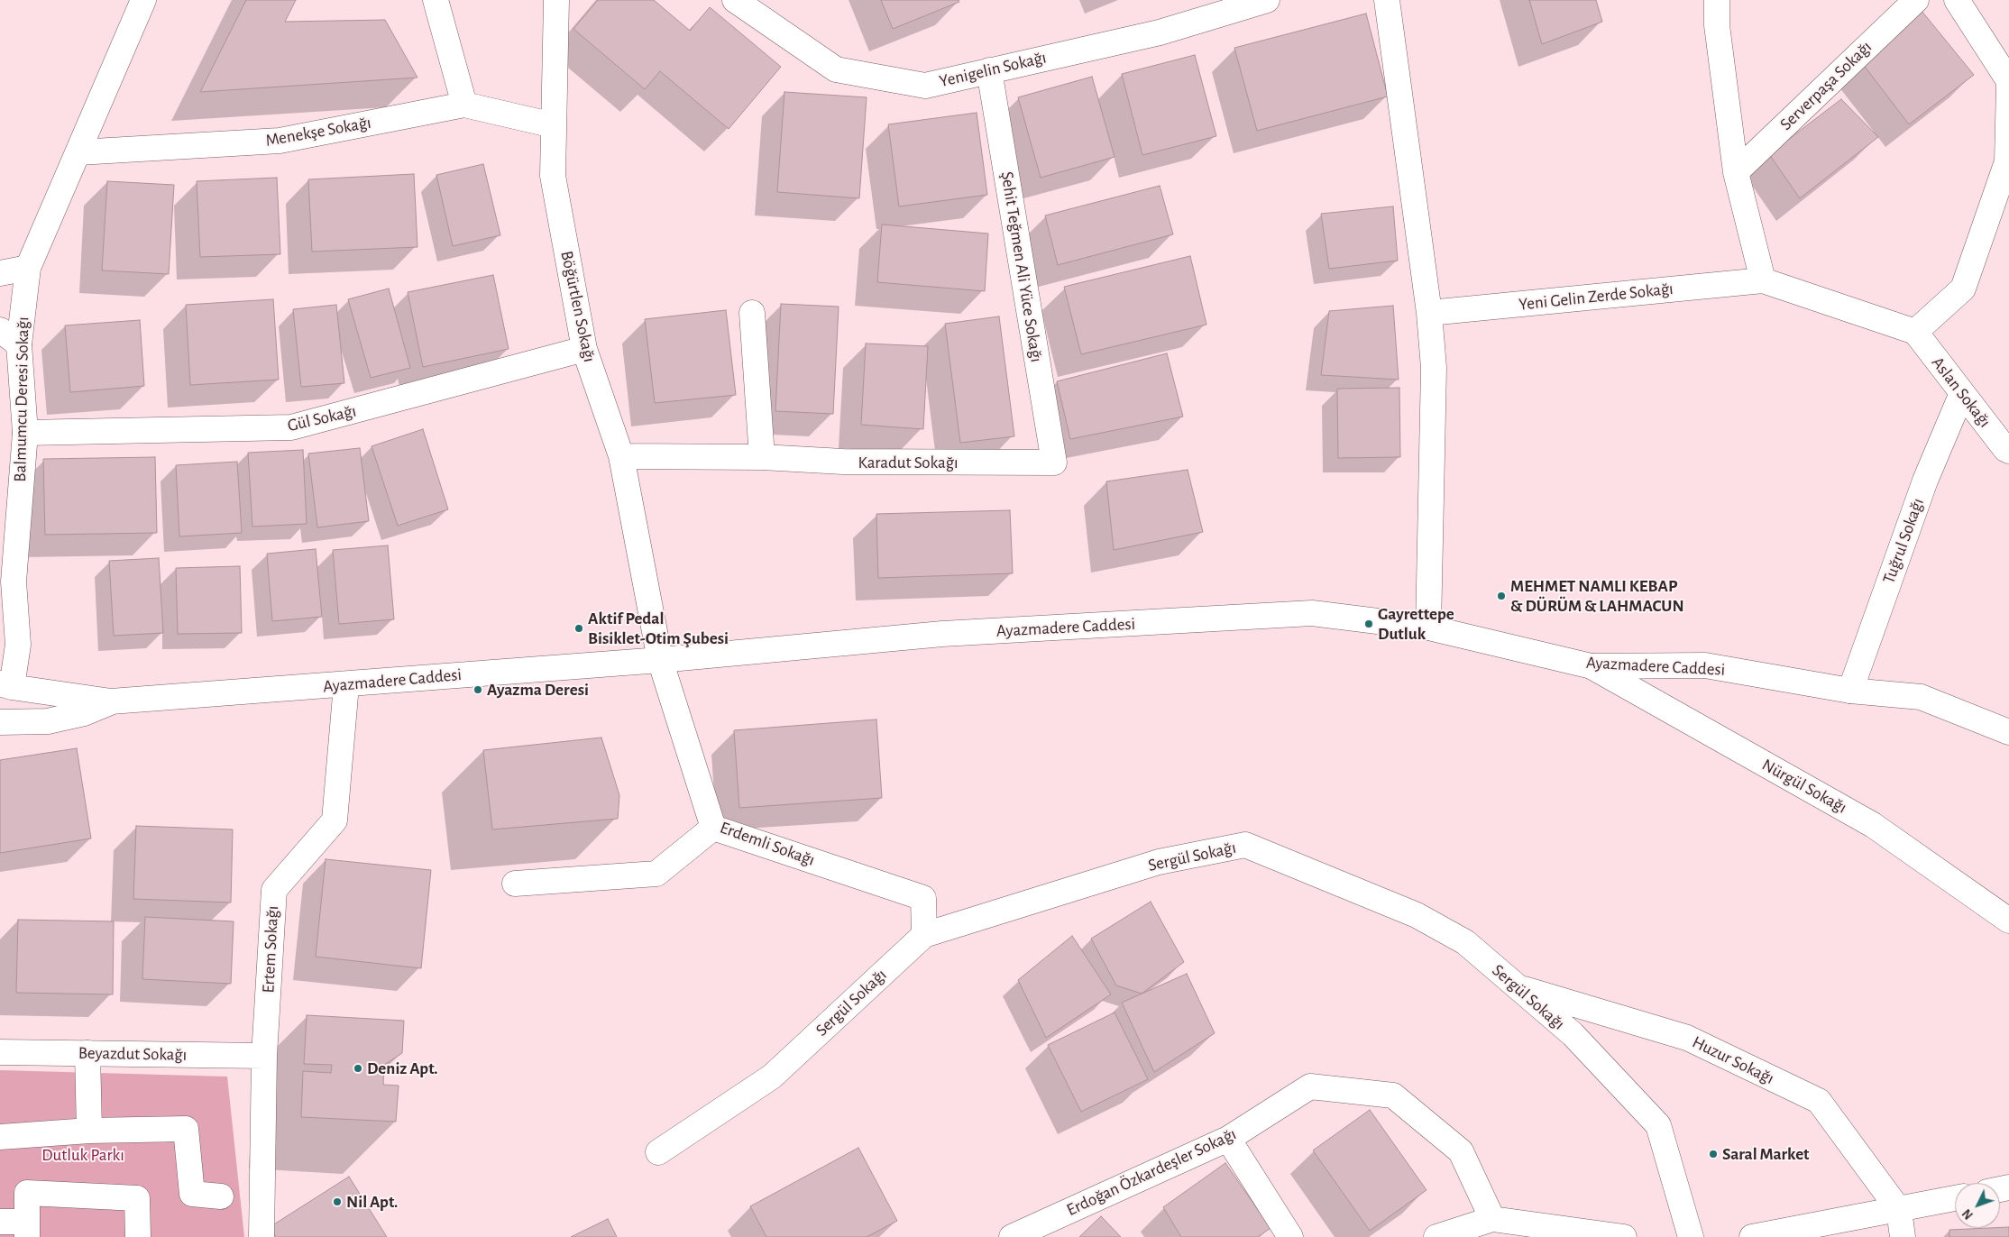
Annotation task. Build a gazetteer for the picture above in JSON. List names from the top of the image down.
{
  "streets": {
    "street": [
      "Yenigelin Sokağı",
      "Serverpaşa Sokağı",
      "Menekşe Sokağı",
      "Şehit Teğmen Ali Yüce Sokağı",
      "Yeni Gelin Zerde Sokağı",
      "Böğürtlen Sokağı",
      "Aslan Sokağı",
      "Balmumcu Deresi Sokağı",
      "Gül Sokağı",
      "Karadut Sokağı",
      "Tuğrul Sokağı",
      "Ayazmadere Caddesi",
      "Nürgül Sokağı",
      "Erdemli Sokağı",
      "Sergül Sokağı",
      "Ertem Sokağı",
      "Beyazdut Sokağı",
      "Huzur Sokağı",
      "Erdoğan Özkardeşler Sokağı"
    ]
  },
  "crossings": [
    ["Yenigelin Sokağı", "Şehit Teğmen Ali Yüce Sokağı"],
    ["Menekşe Sokağı", "Böğürtlen Sokağı"],
    ["Menekşe Sokağı", "Balmumcu Deresi Sokağı"],
    ["Şehit Teğmen Ali Yüce Sokağı", "Karadut Sokağı"],
    ["Yeni Gelin Zerde Sokağı", "Aslan Sokağı"],
    ["Böğürtlen Sokağı", "Gül Sokağı"],
    ["Böğürtlen Sokağı", "Karadut Sokağı"],
    ["Böğürtlen Sokağı", "Ayazmadere Caddesi"],
    ["Böğürtlen Sokağı", "Erdemli Sokağı"],
    ["Aslan Sokağı", "Tuğrul Sokağı"],
    ["Balmumcu Deresi Sokağı", "Gül Sokağı"],
    ["Balmumcu Deresi Sokağı", "Ayazmadere Caddesi"],
    ["Tuğrul Sokağı", "Ayazmadere Caddesi"],
    ["Ayazmadere Caddesi", "Nürgül Sokağı"],
    ["Ayazmadere Caddesi", "Erdemli Sokağı"],
    ["Ayazmadere Caddesi", "Ertem Sokağı"],
    ["Erdemli Sokağı", "Sergül Sokağı"],
    ["Sergül Sokağı", "Huzur Sokağı"],
    ["Ertem Sokağı", "Beyazdut Sokağı"]
  ],
  "parks": ["Dutluk Parkı"],
  "places": [
    "MEHMET NAMLI KEBAP & DÜRÜM & LAHMACUN",
    "Gayrettepe Dutluk",
    "Aktif Pedal Bisiklet-Otim Şubesi",
    "Ayazma Deresi",
    "Deniz Apt.",
    "Saral Market",
    "Nil Apt."
  ],
  "north": "bottom left"
}
